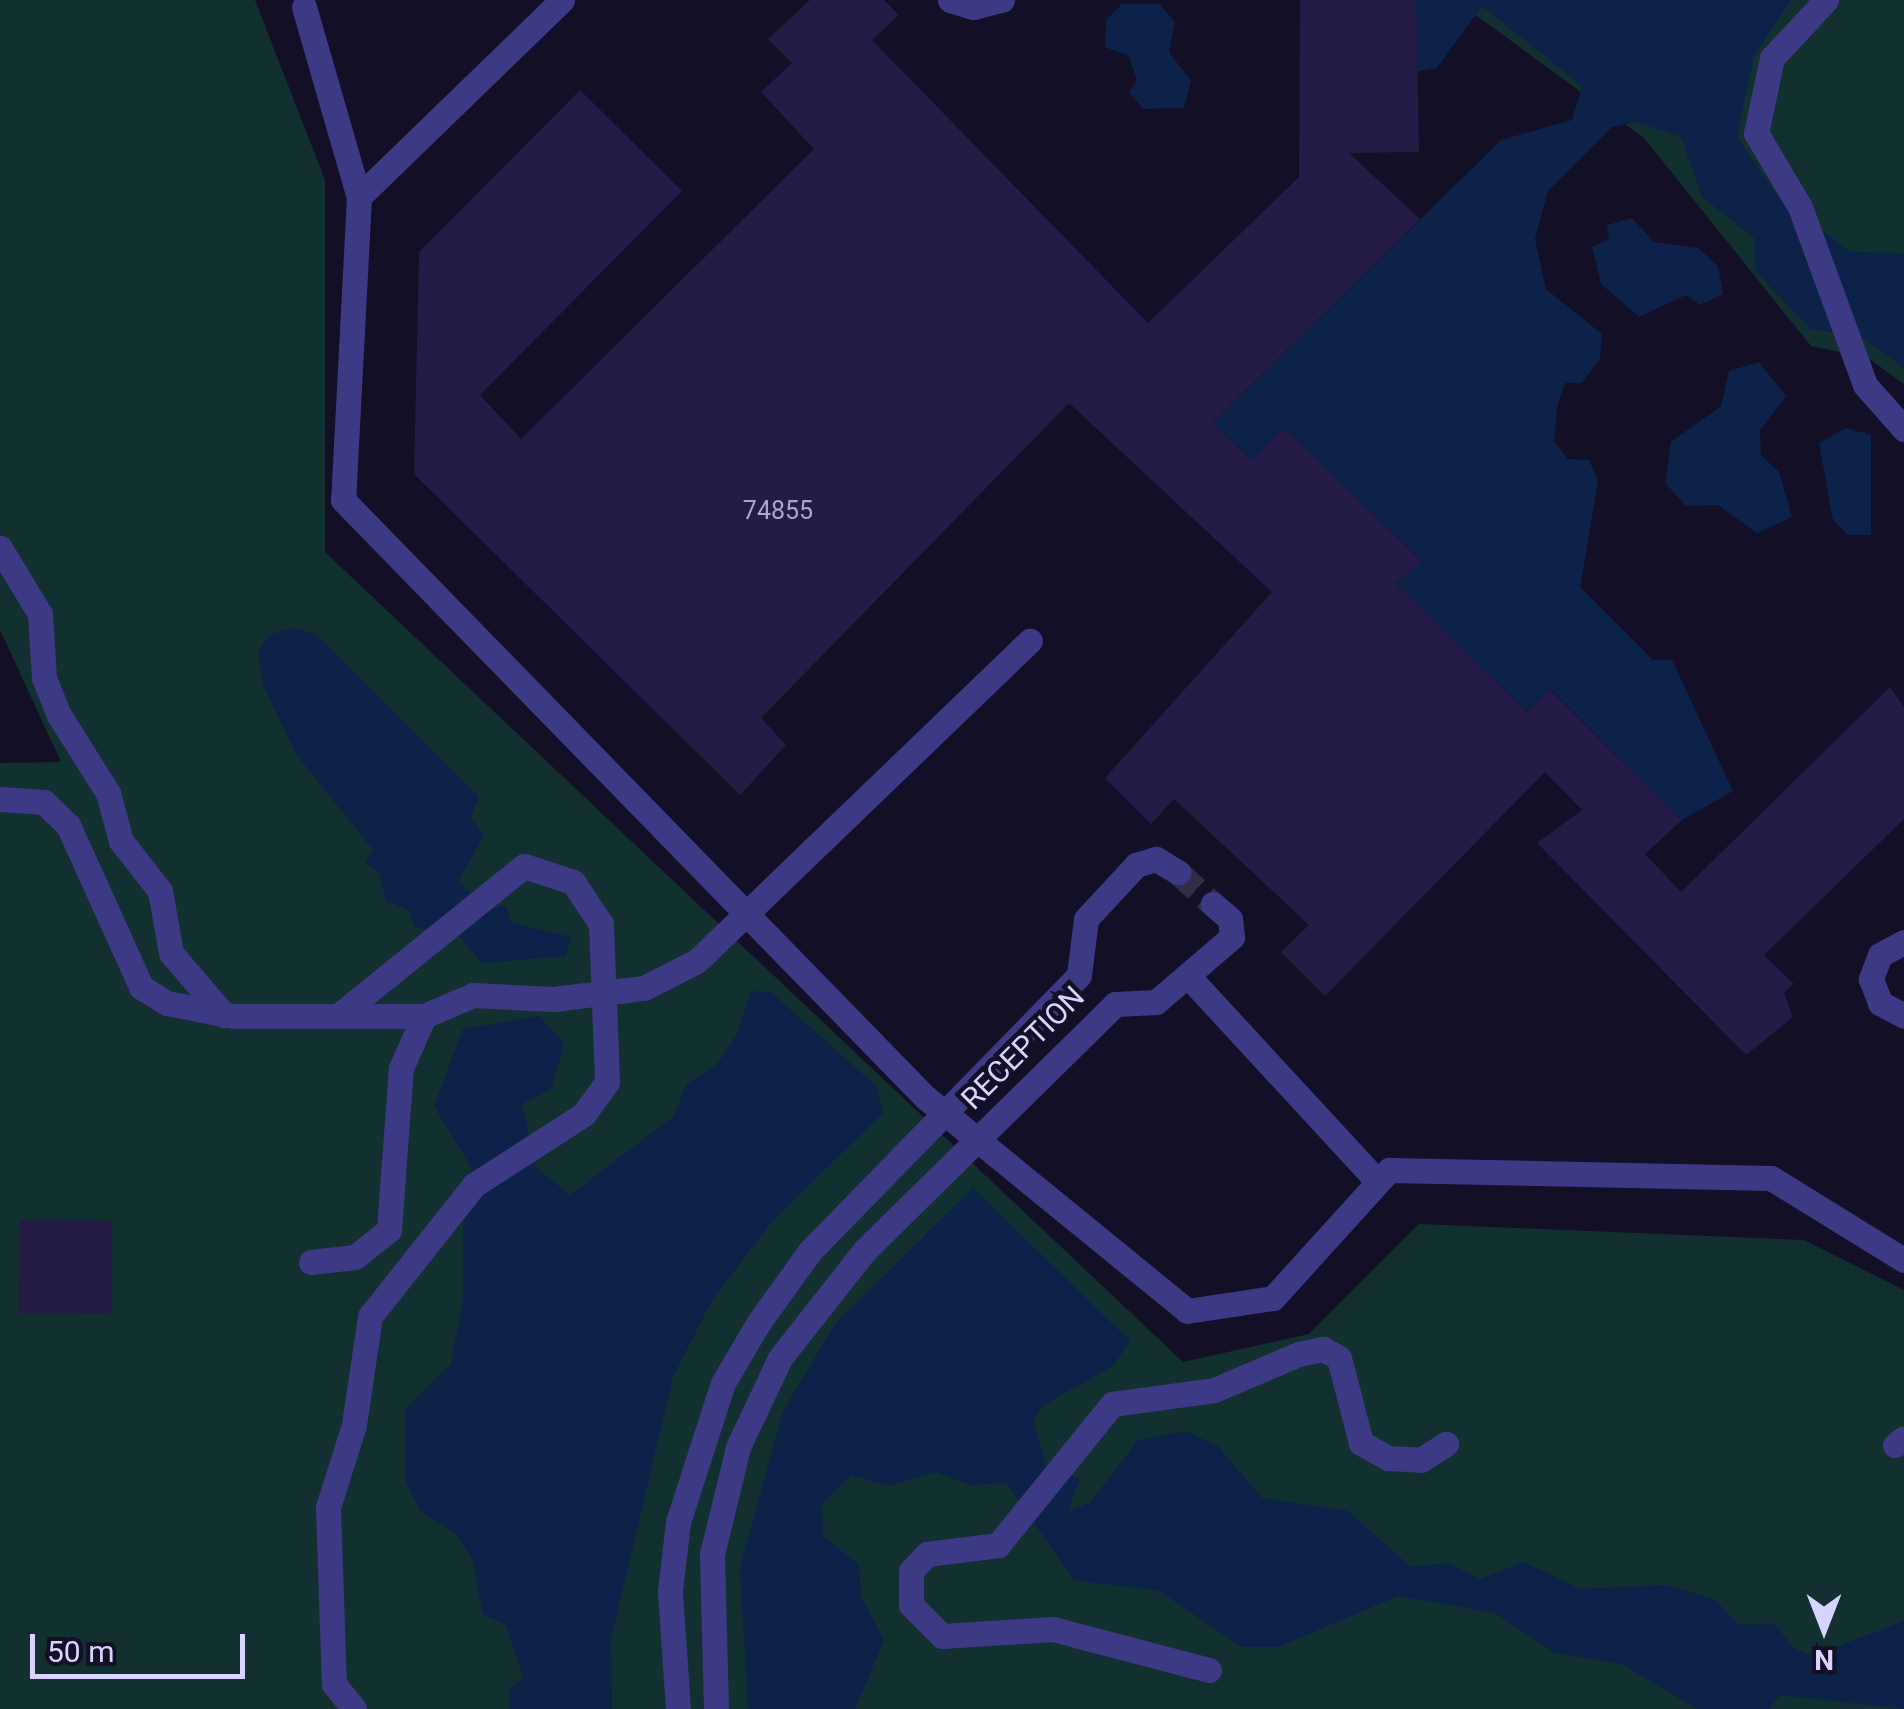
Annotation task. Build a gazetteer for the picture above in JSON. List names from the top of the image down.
{
  "streets": {
    "lane": ["RECEPTION"]
  },
  "house_numbers": ["74855"],
  "scale_bar": "50 m",
  "north": "bottom"
}
